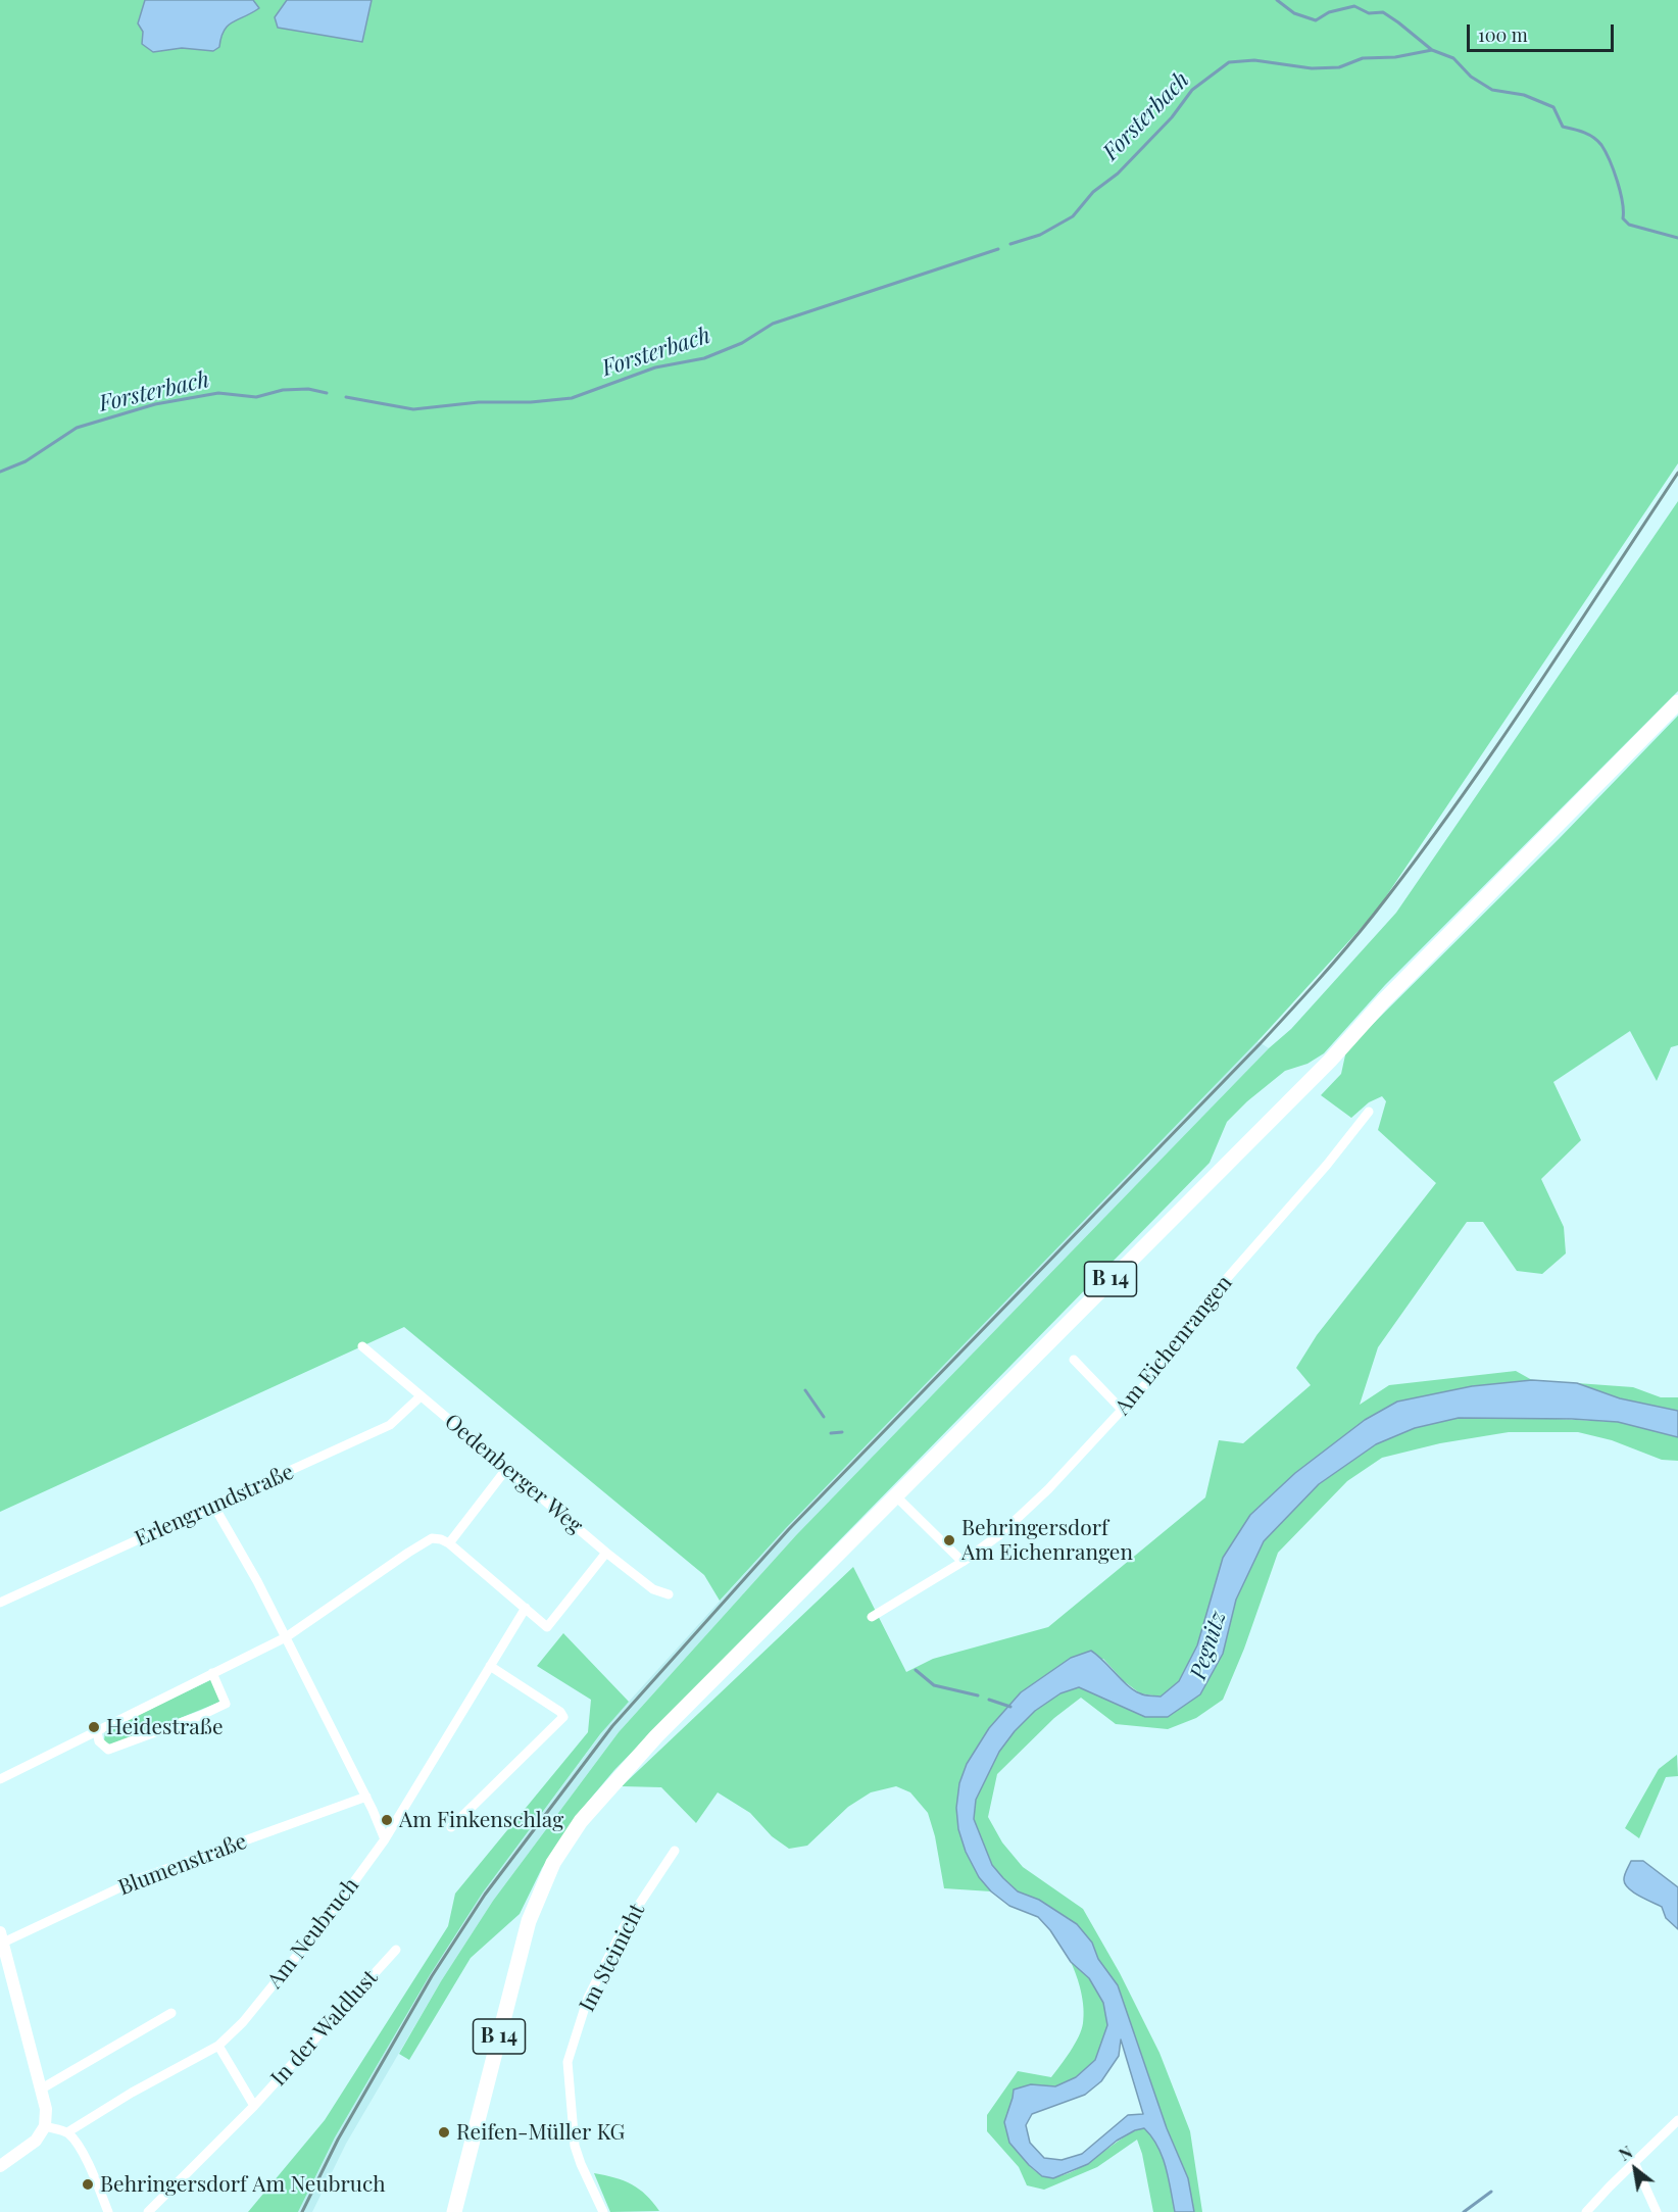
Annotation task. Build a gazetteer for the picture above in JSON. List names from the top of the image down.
{
  "streets": {
    "main road": ["B 14"],
    "street": [
      "Am Eichenrangen",
      "Oedenberger Weg",
      "Erlengrundstraße",
      "Blumenstraße",
      "Am Neubruch",
      "Im Steinicht",
      "In der Waldlust"
    ]
  },
  "crossings": [
    ["Oedenberger Weg", "Erlengrundstraße"],
    ["Am Neubruch", "In der Waldlust"]
  ],
  "water": ["Forsterbach", "Pegnitz"],
  "places": [
    "Behringersdorf Am Eichenrangen",
    "Heidestraße",
    "Am Finkenschlag",
    "Reifen-Müller KG",
    "Behringersdorf Am Neubruch"
  ],
  "scale_bar": "100 m",
  "north": "top left"
}
